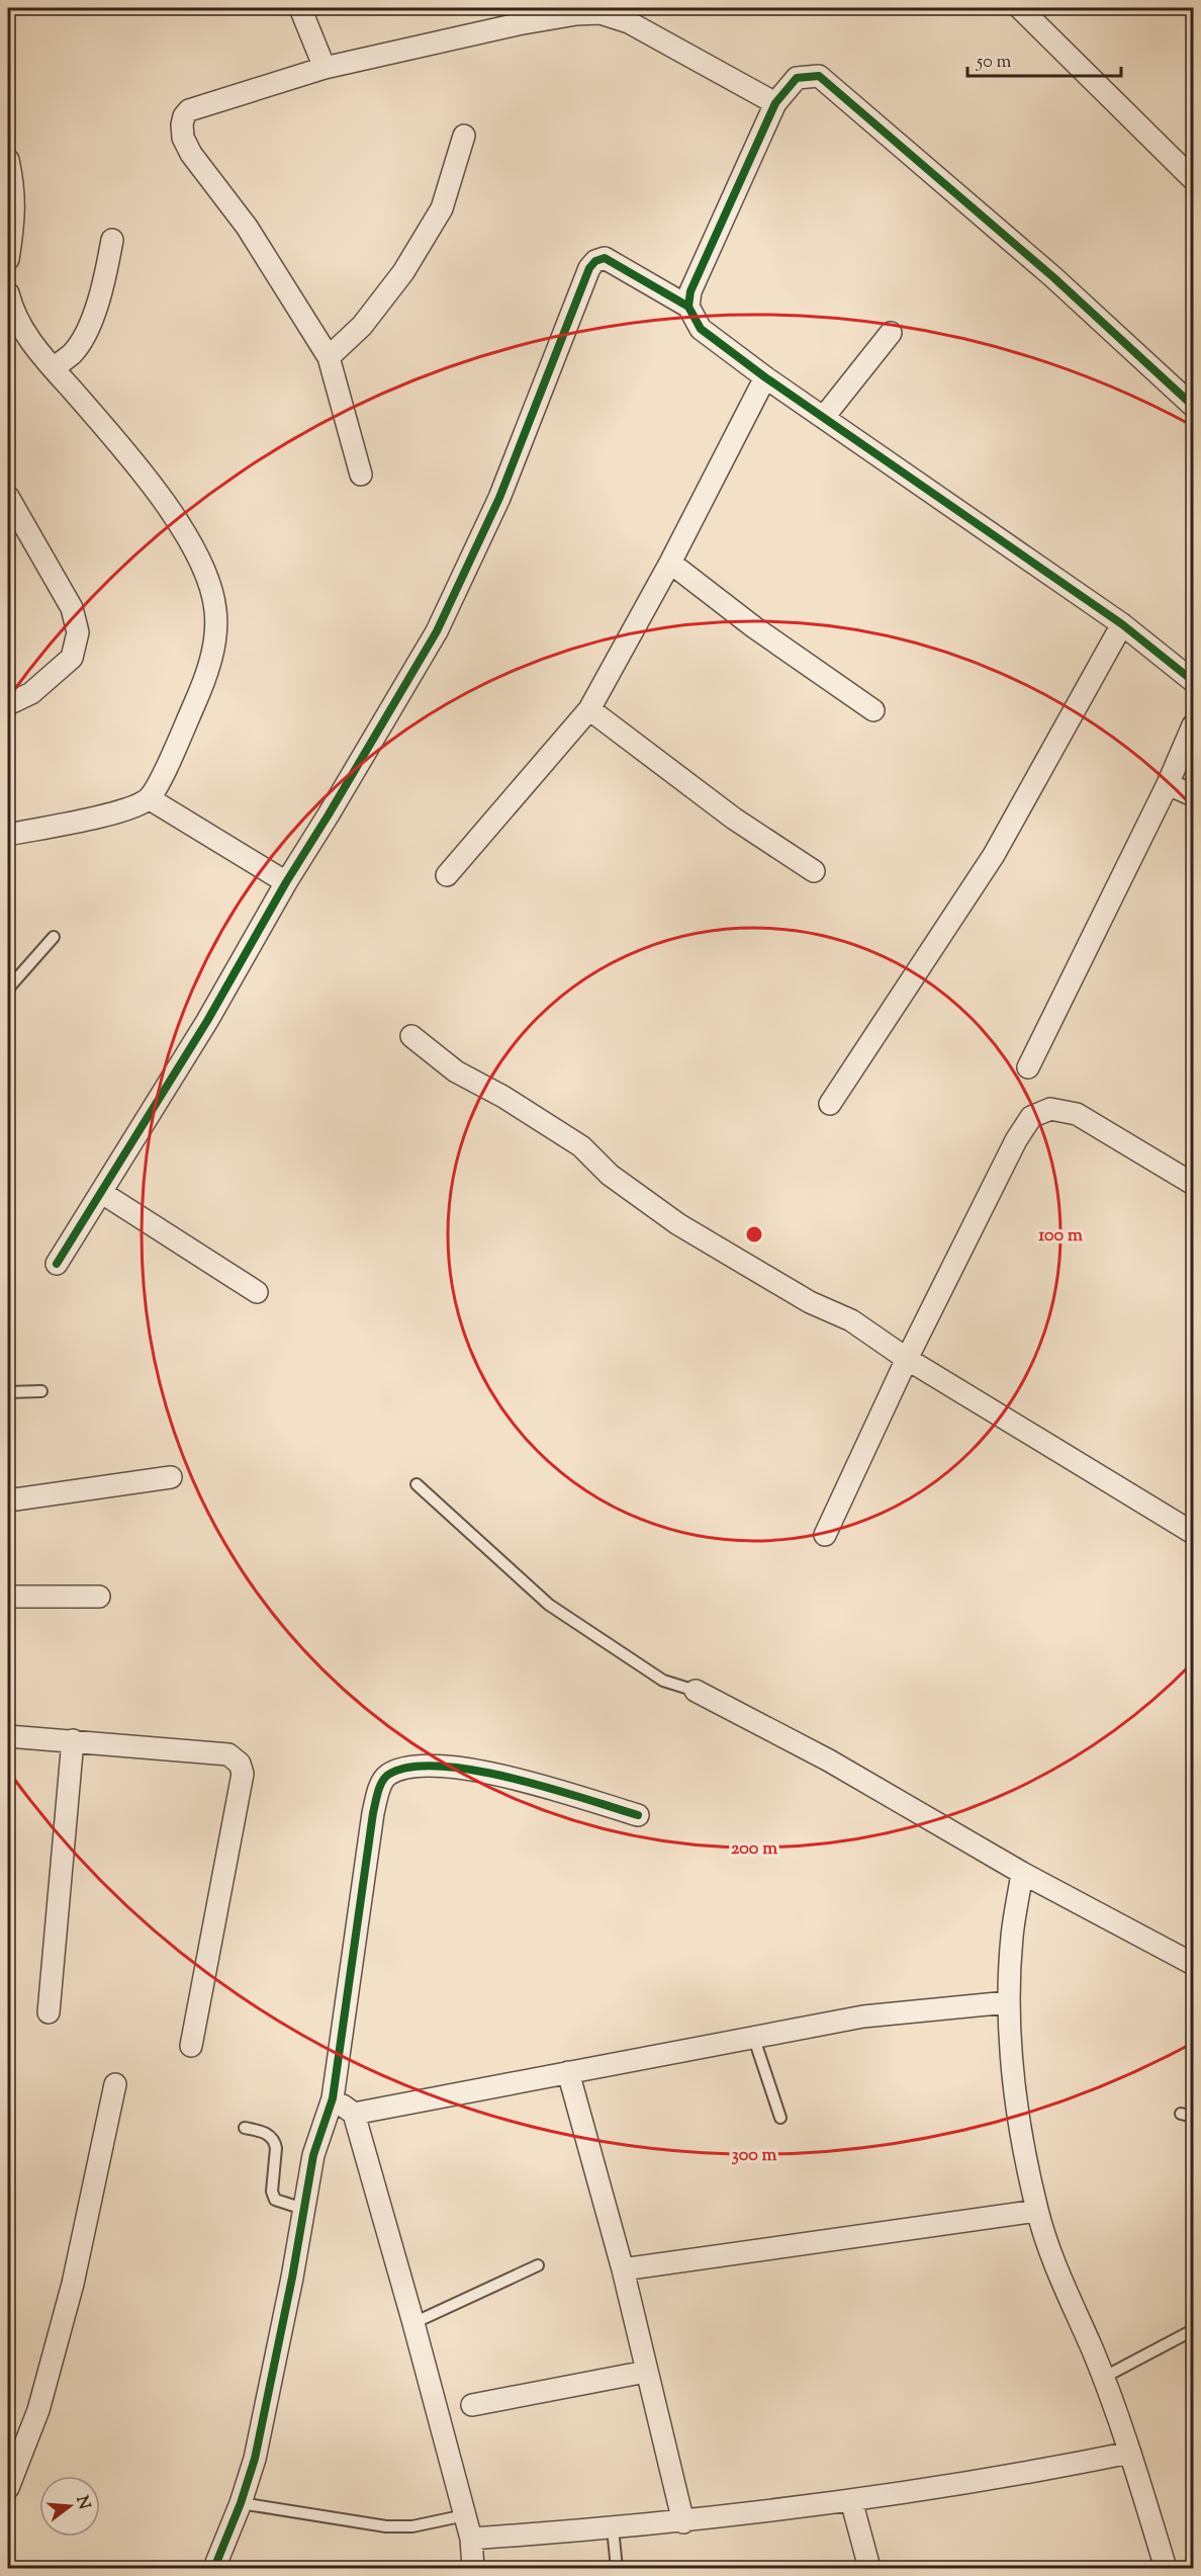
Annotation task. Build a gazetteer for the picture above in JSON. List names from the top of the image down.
{
  "scale_bar": "50 m",
  "north": "right",
  "rings": ["100 m", "200 m", "300 m"]
}
